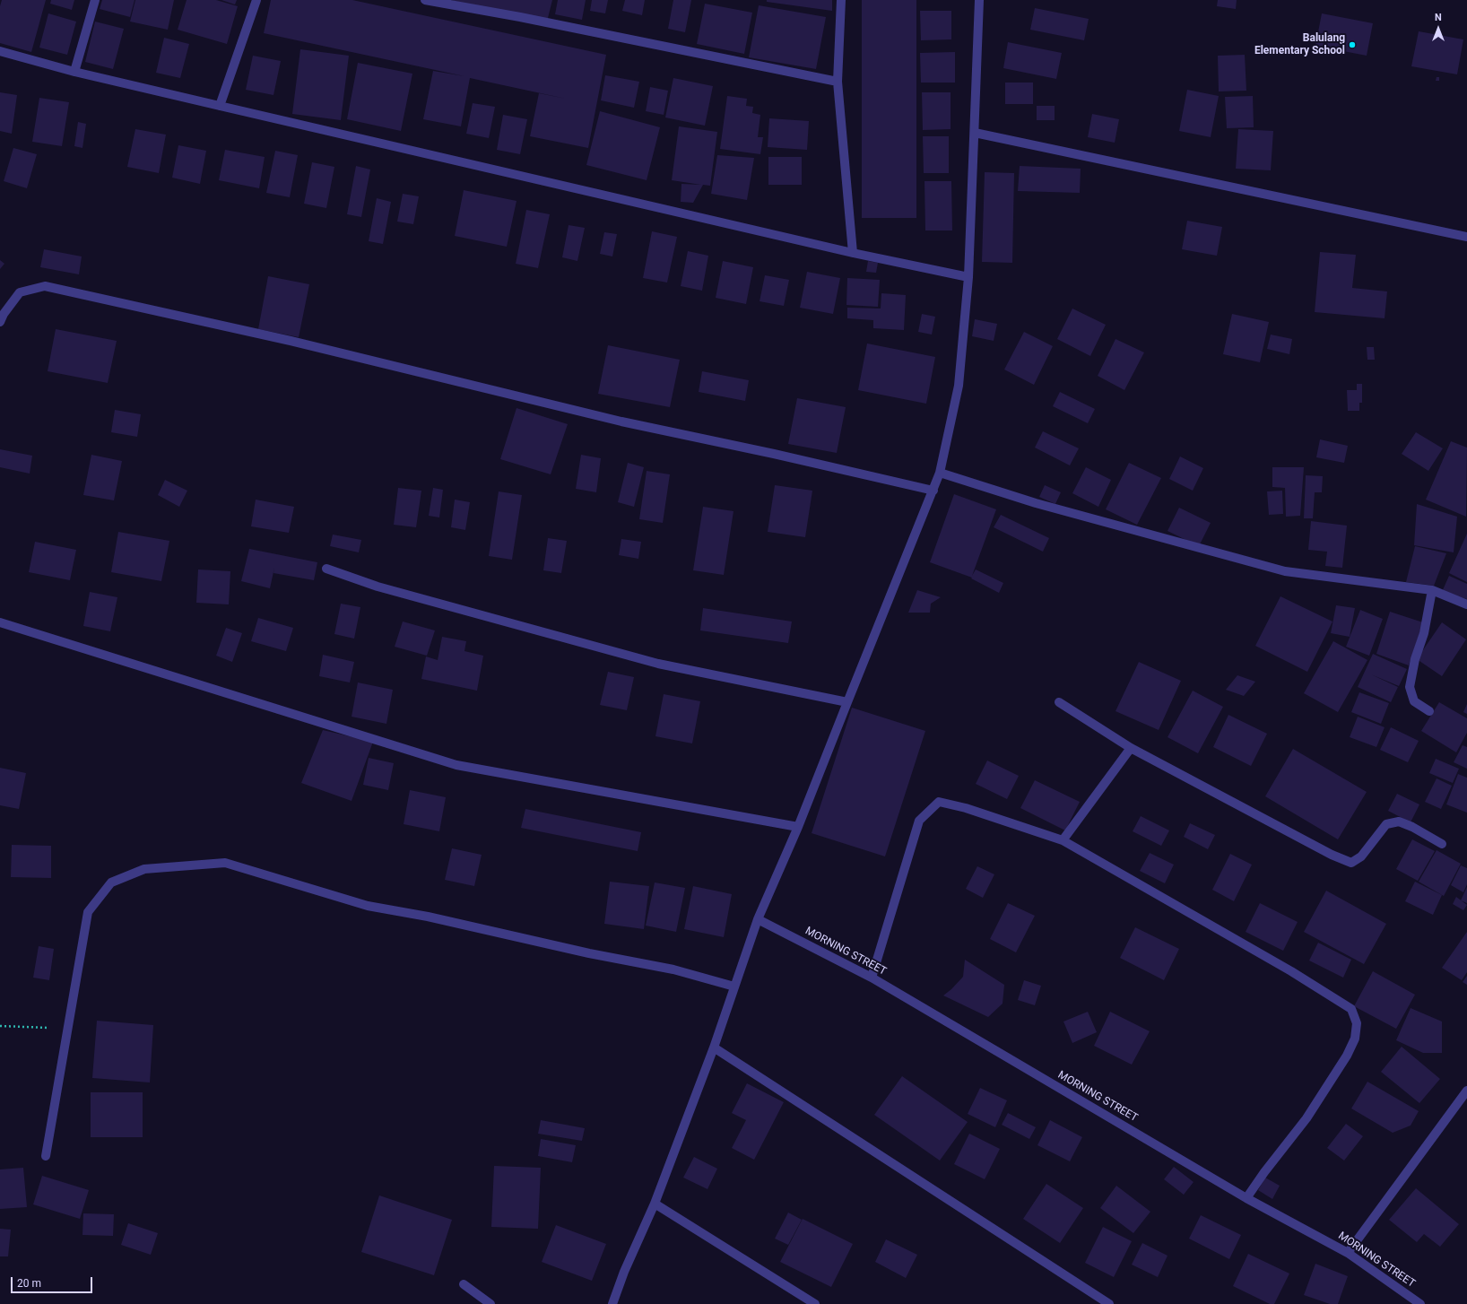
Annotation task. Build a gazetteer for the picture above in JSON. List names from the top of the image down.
{
  "streets": {
    "street": ["MORNING STREET"]
  },
  "places": ["Balulang Elementary School"],
  "scale_bar": "20 m",
  "north": "top"
}
